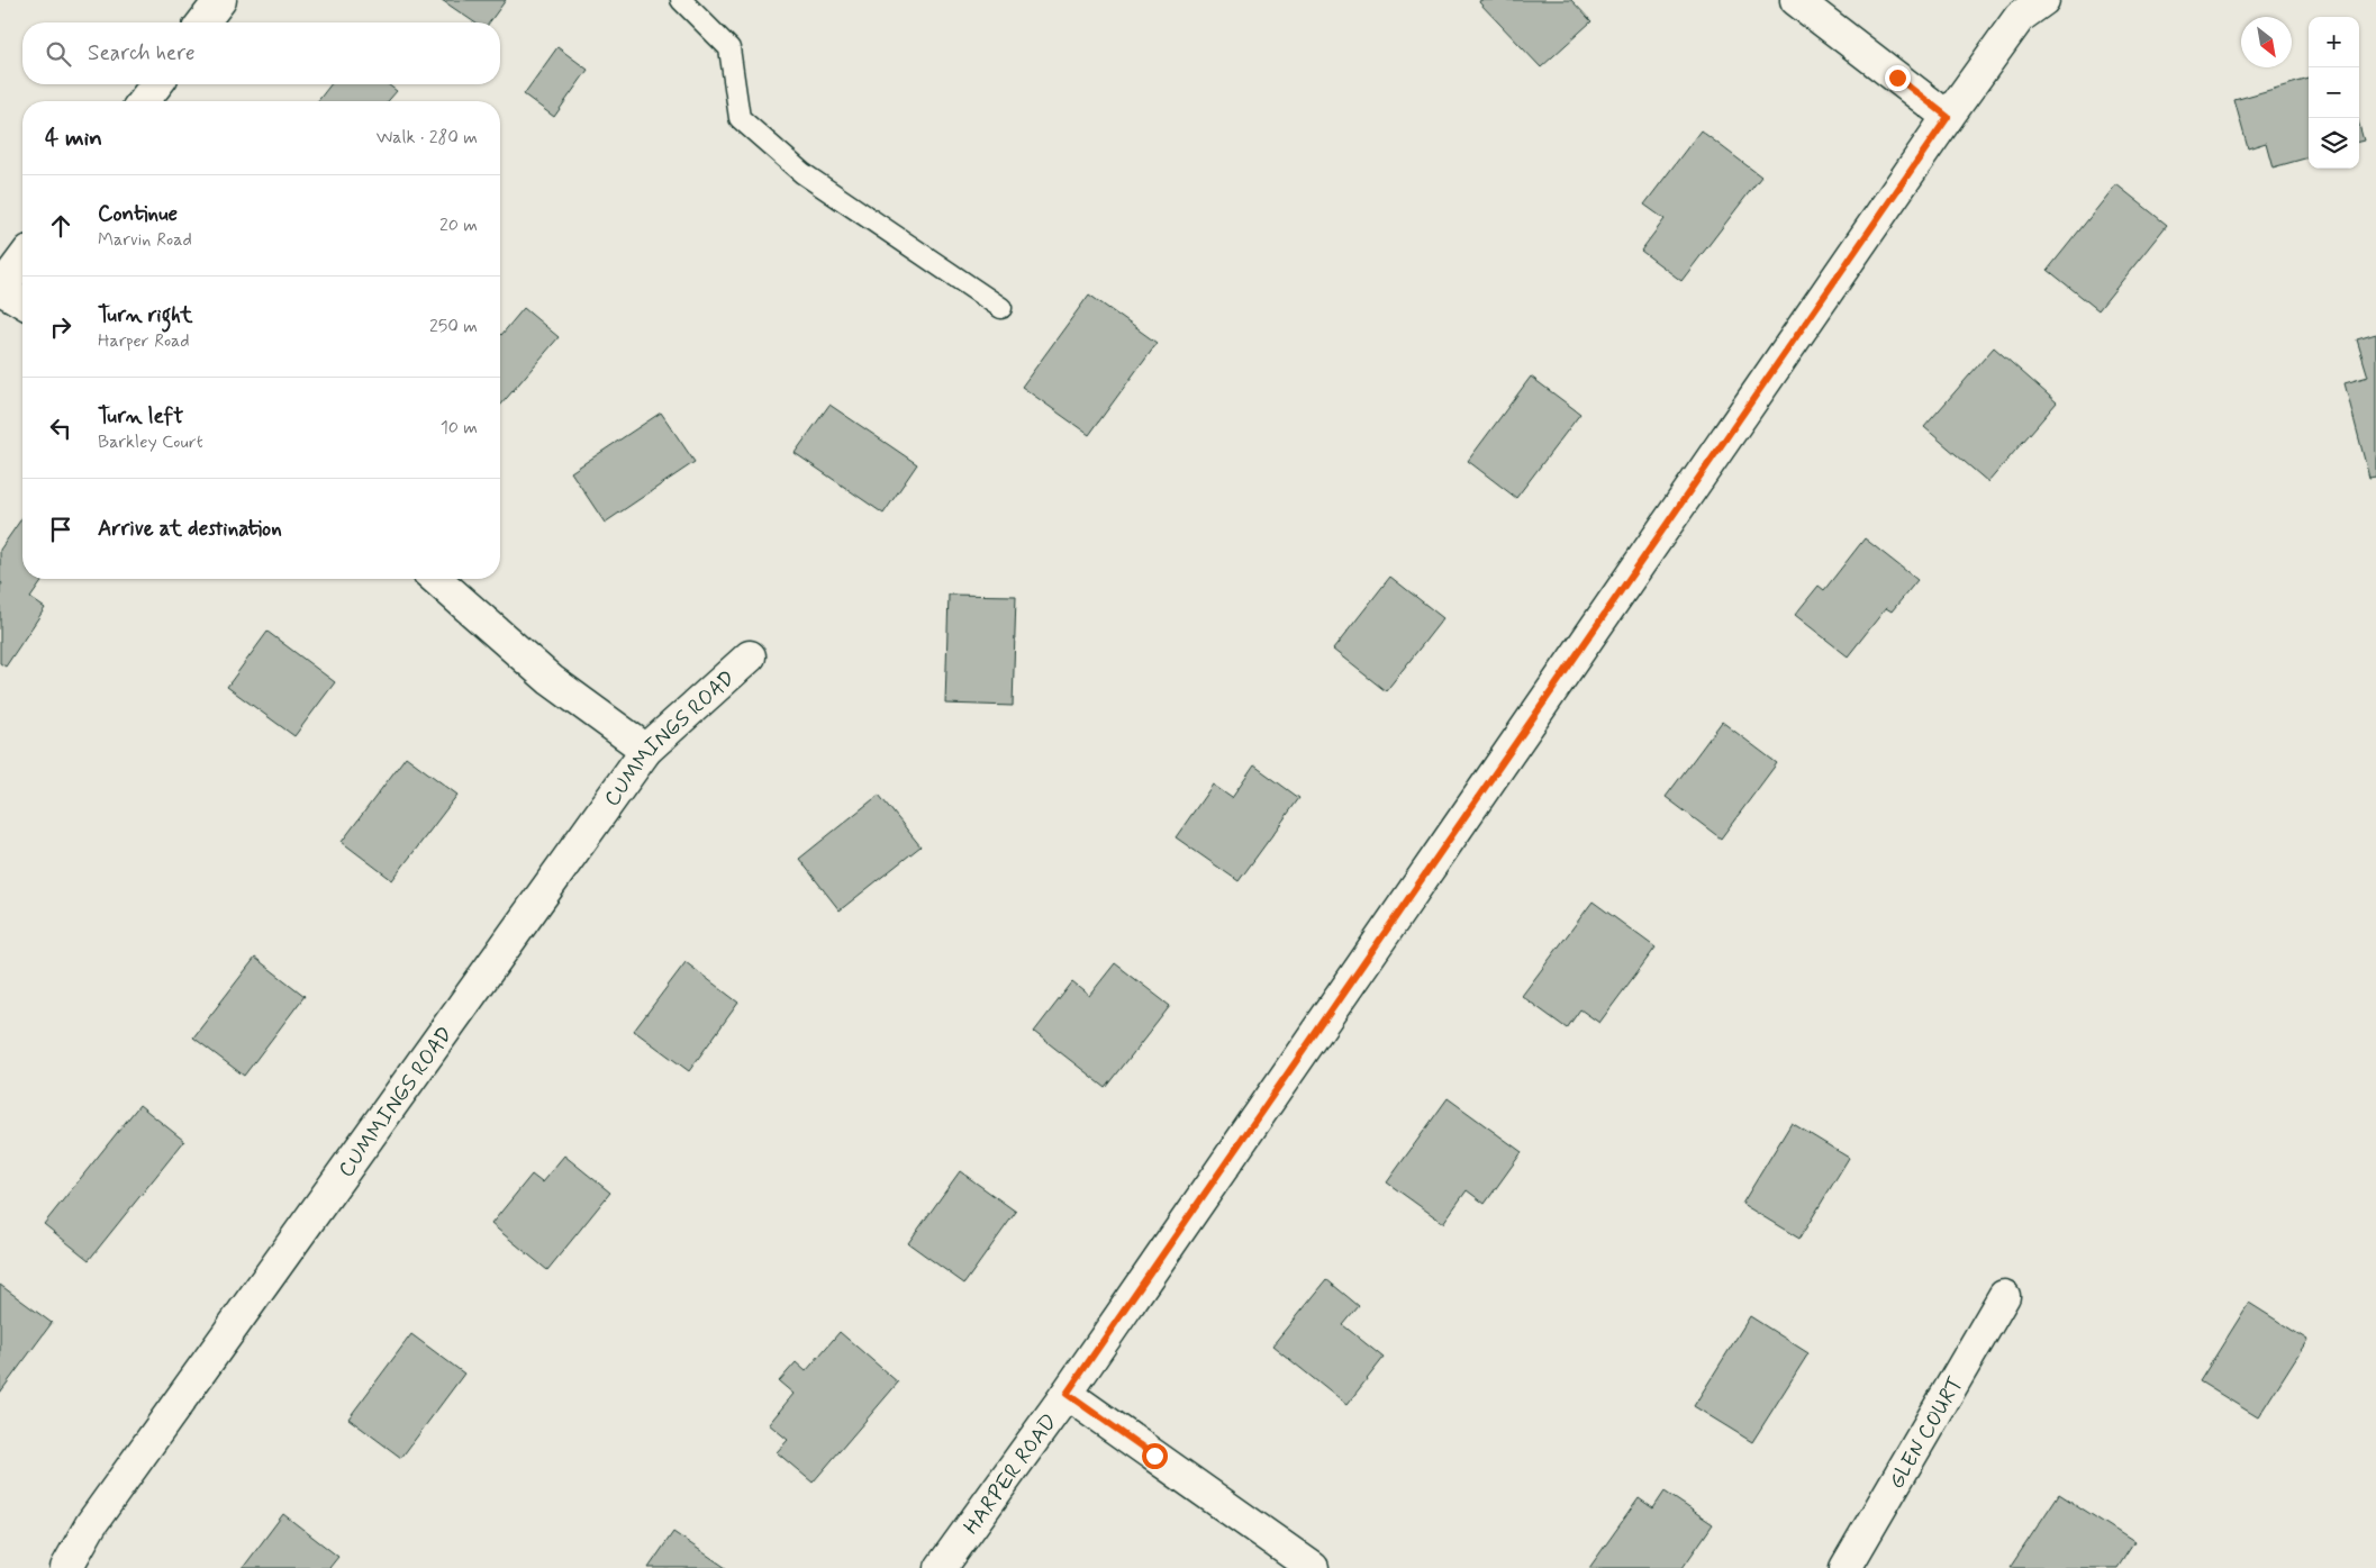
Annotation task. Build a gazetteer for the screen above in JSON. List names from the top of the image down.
{
  "streets": {
    "street": ["CUMMINGS ROAD", "GLEN COURT", "HARPER ROAD"]
  },
  "north": "bottom right",
  "page": {
    "map_buttons": ["+", "−"],
    "search": "Search here",
    "heading": ["4 min", "Walk · 280 m"],
    "list": [
      ["Continue", "Marvin Road", "20 m"],
      ["Turn right", "Harper Road", "250 m"],
      ["Turn left", "Barkley Court", "10 m"],
      "Arrive at destination"
    ]
  }
}
